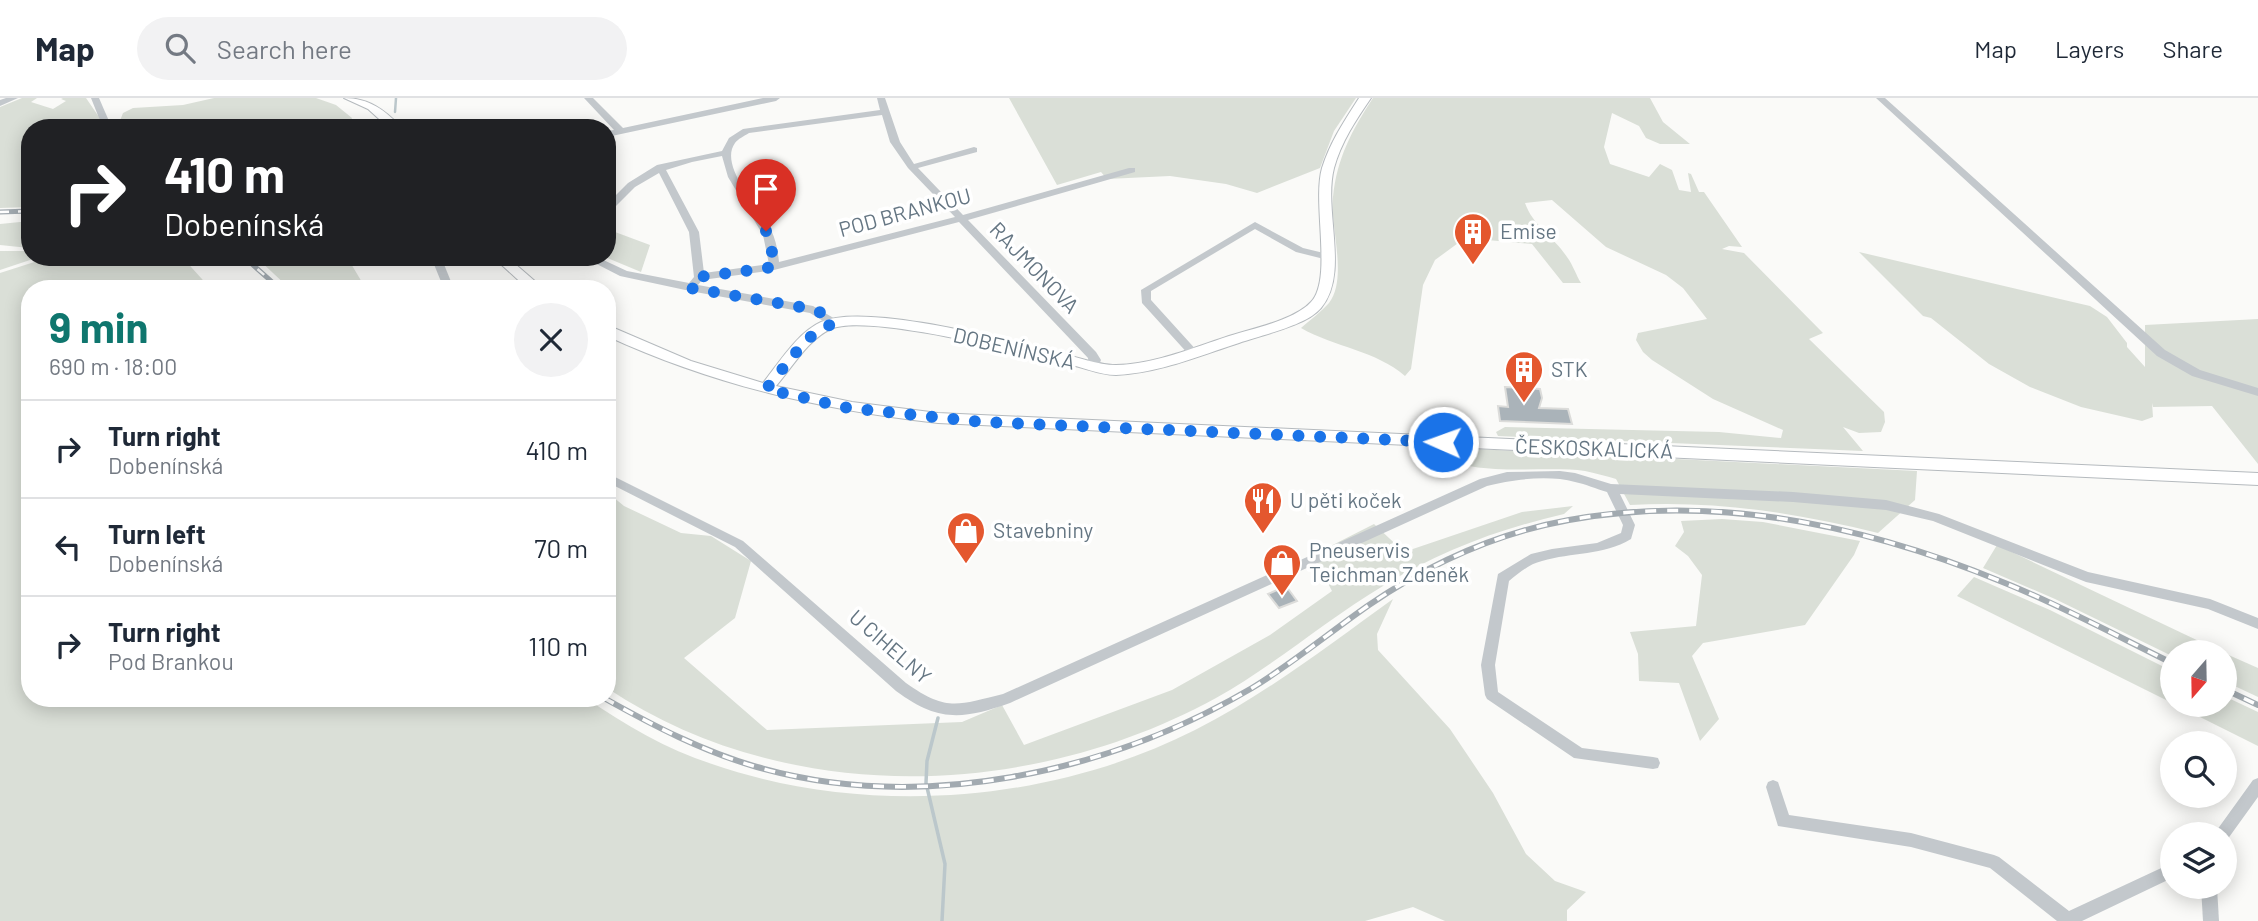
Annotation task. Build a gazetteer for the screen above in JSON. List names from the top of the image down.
{
  "streets": {
    "main road": ["DOBENÍNSKÁ", "ČESKOSKALICKÁ"],
    "street": ["POD BRANKOU", "RAJMONOVA", "U CIHELNY"]
  },
  "crossings": [
    ["POD BRANKOU", "RAJMONOVA"],
    ["RAJMONOVA", "DOBENÍNSKÁ"],
    ["DOBENÍNSKÁ", "ČESKOSKALICKÁ"]
  ],
  "places": {
    "building": ["Emise", "STK"],
    "restaurant": ["U pěti koček"],
    "shop": ["Stavebniny", "Pneuservis Teichman Zdeněk"]
  },
  "north": "bottom",
  "page": {
    "header": "Map",
    "search": "Search here",
    "nav": ["Map", "Layers", "Share"],
    "turn": ["410 m", "Dobenínská"],
    "heading": ["9 min", "690 m · 18:00"],
    "list": [
      {
        "name": "Turn right",
        "note": "Dobenínská",
        "value": "410 m"
      },
      {
        "name": "Turn left",
        "note": "Dobenínská",
        "value": "70 m"
      },
      {
        "name": "Turn right",
        "note": "Pod Brankou",
        "value": "110 m"
      }
    ]
  }
}
